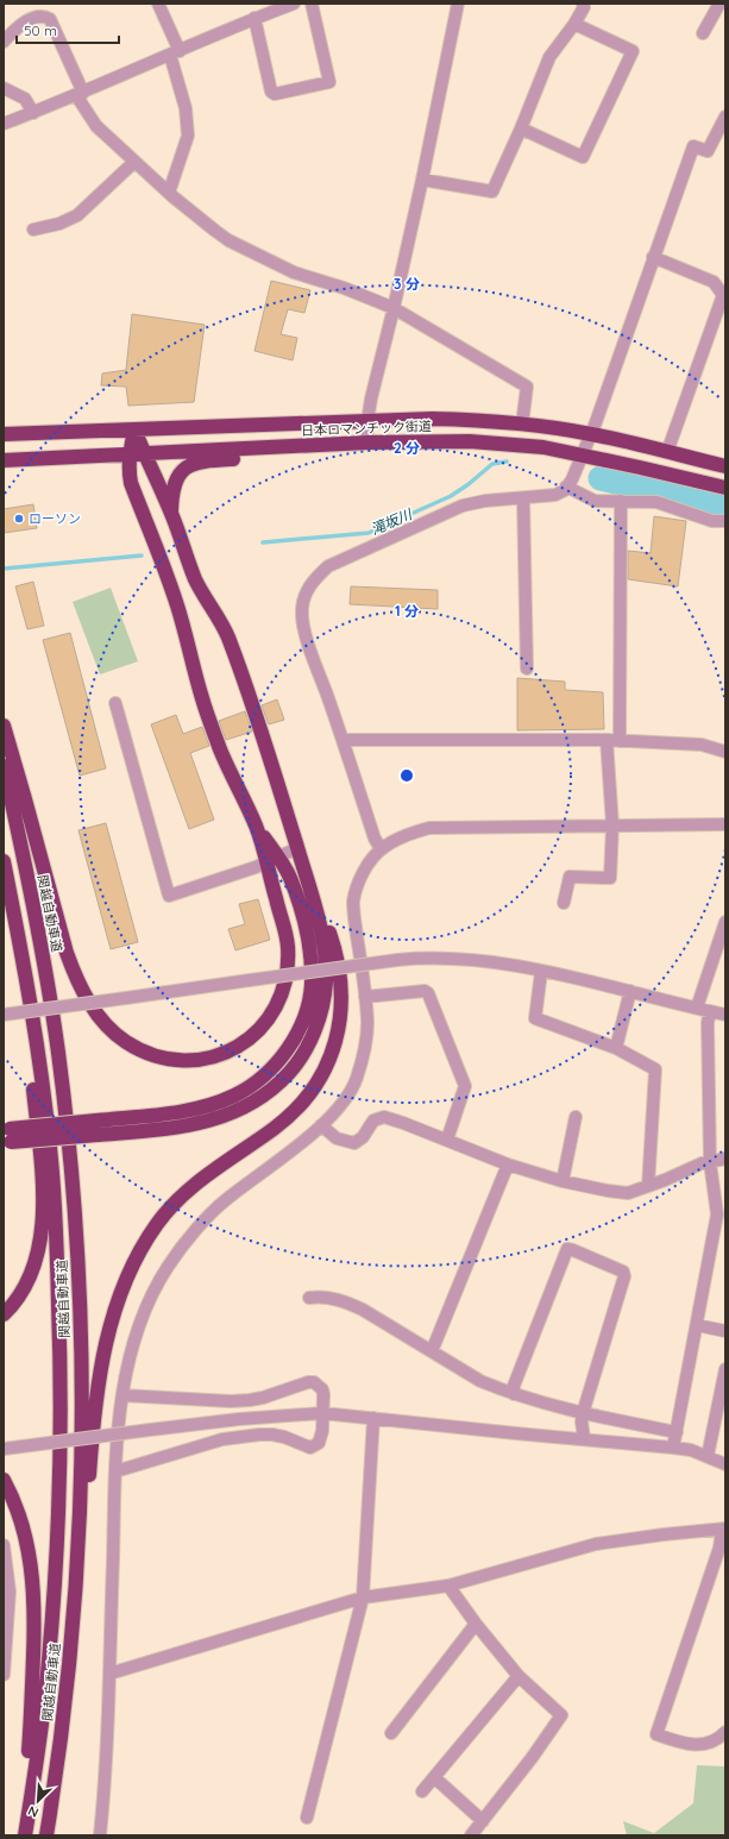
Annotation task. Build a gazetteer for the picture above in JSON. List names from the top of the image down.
{
  "streets": {
    "highway": ["日本ロマンチック街道", "関越自動車道"]
  },
  "water": ["滝坂川"],
  "places": ["ローソン"],
  "scale_bar": "50 m",
  "north": "bottom left",
  "rings": ["3 分", "2 分", "1 分"]
}
